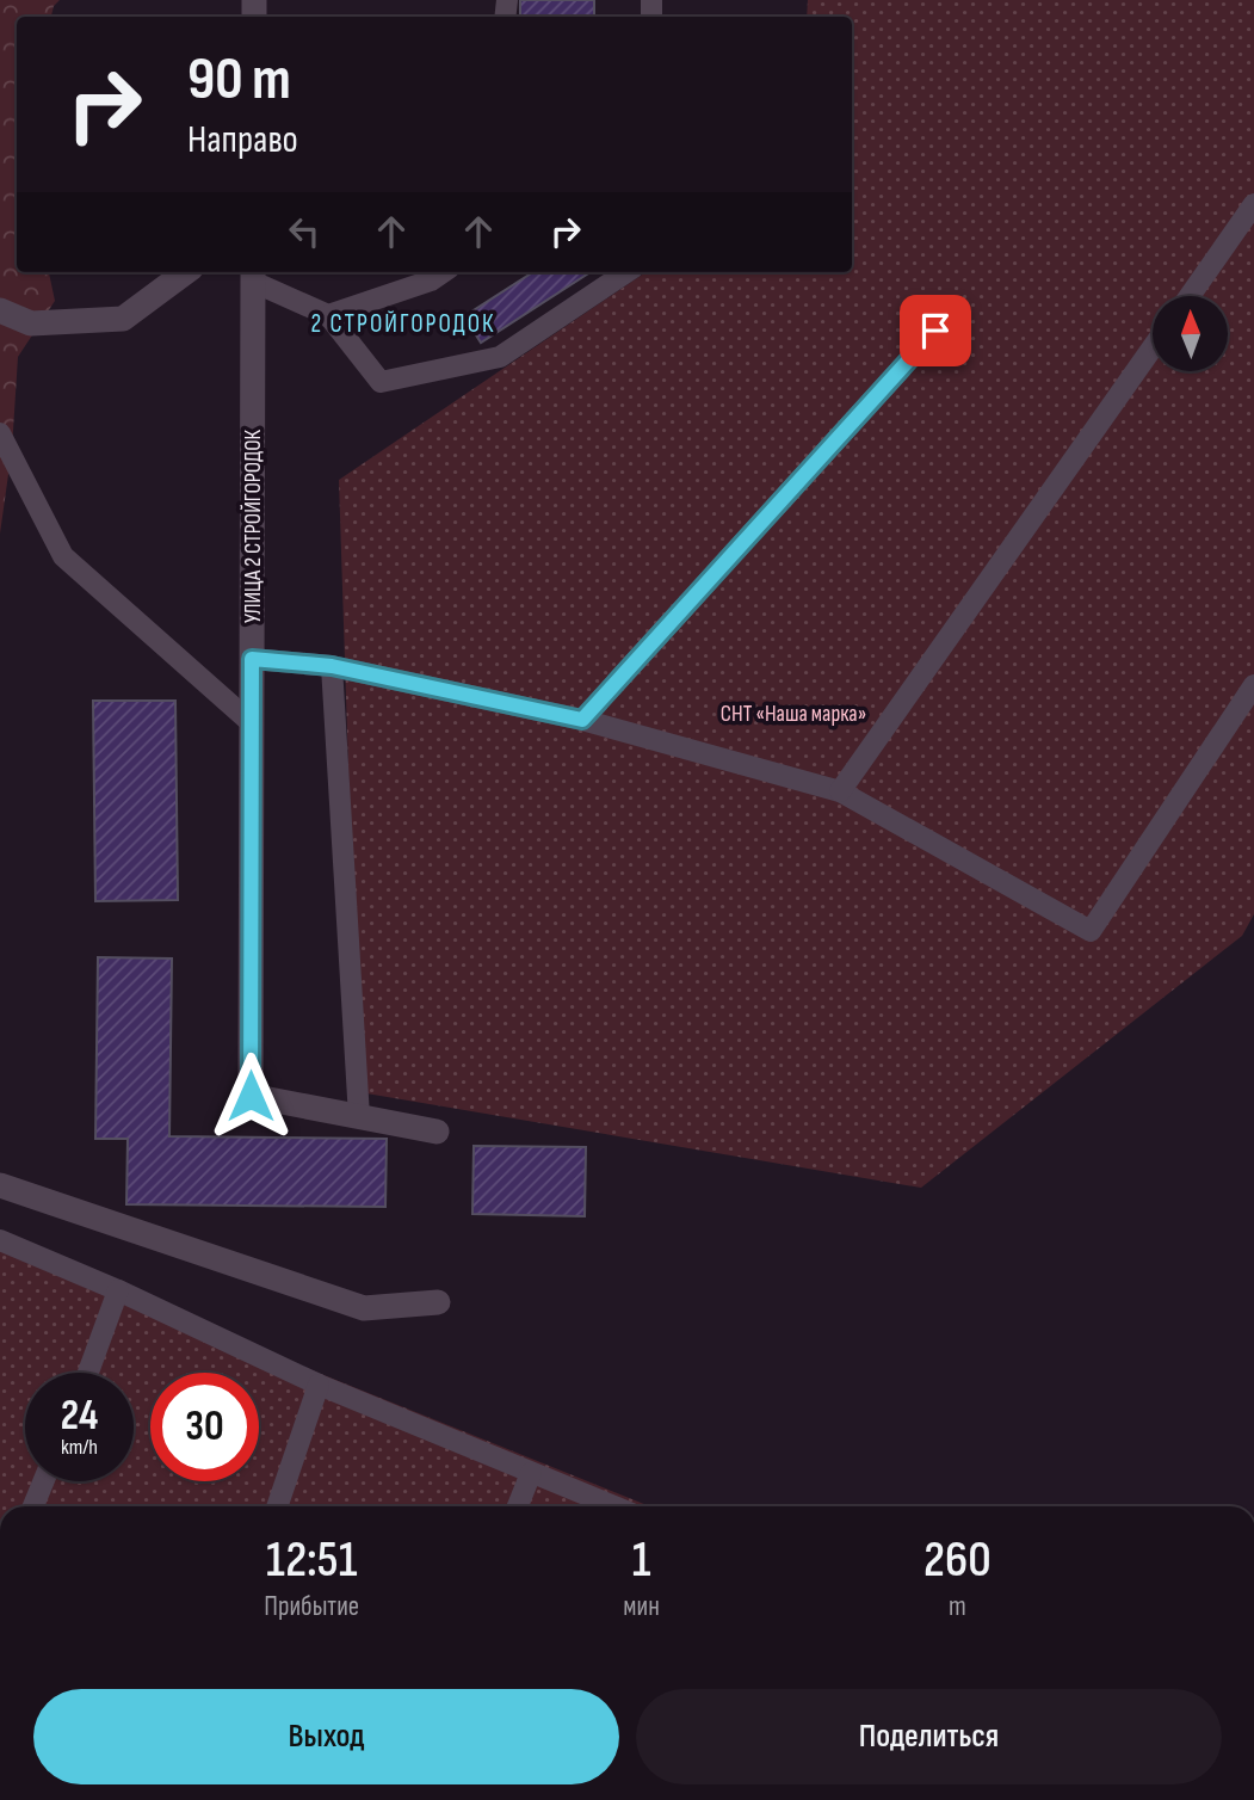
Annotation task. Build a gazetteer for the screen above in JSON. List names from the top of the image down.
{
  "streets": {
    "street": ["УЛИЦА 2 СТРОЙГОРОДОК"]
  },
  "districts": ["2 СТРОЙГОРОДОК"],
  "parks": ["СНТ «Наша марка»"],
  "north": "top",
  "page": {
    "turn": ["90 m", "Направо"],
    "speed": "24 km/h",
    "limit": "30",
    "eta": [
      "12:51",
      "Прибытие",
      "1",
      "мин",
      "260",
      "m"
    ],
    "buttons": ["Выход", "Поделиться"]
  }
}
